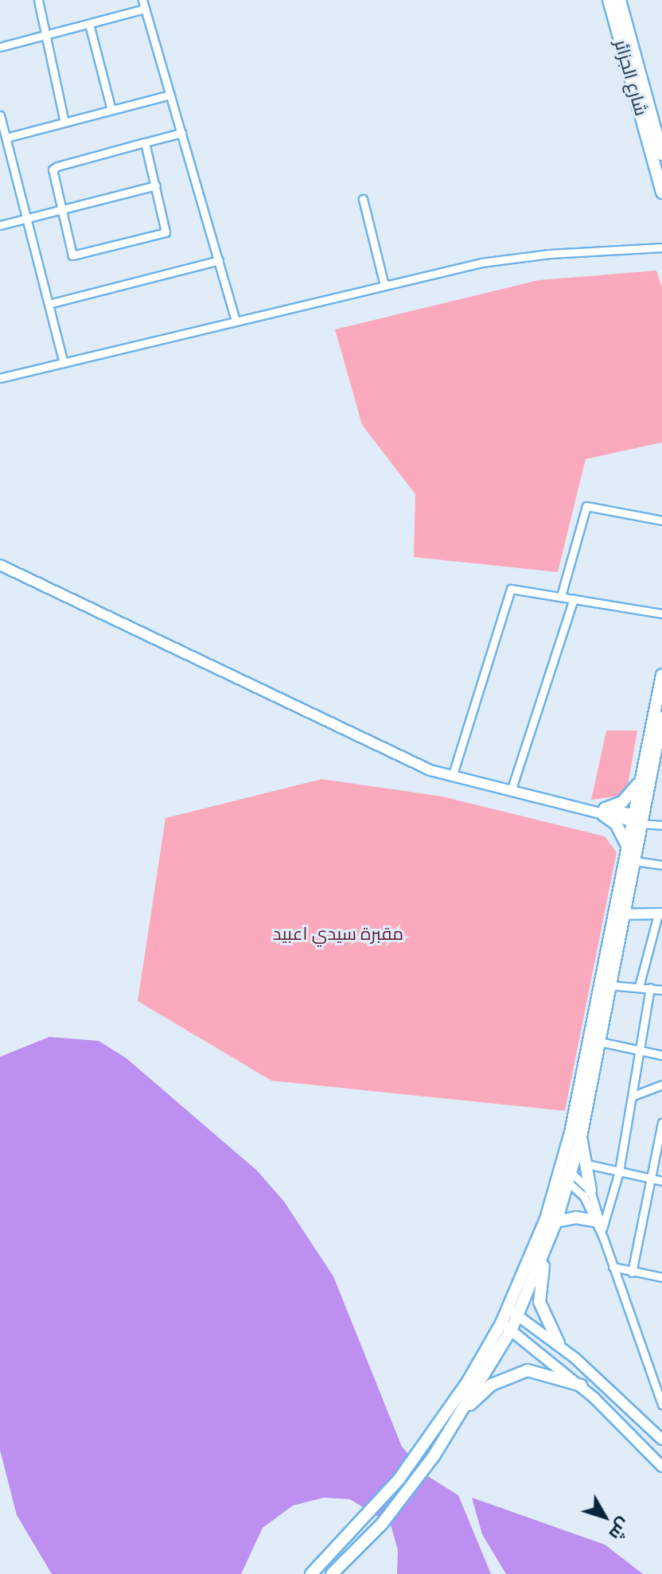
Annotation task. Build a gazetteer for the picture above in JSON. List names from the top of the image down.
{
  "streets": {
    "main road": ["شارع الجزائر"]
  },
  "parks": ["مقبرة سيدي اعبيد"],
  "north": "bottom right"
}
